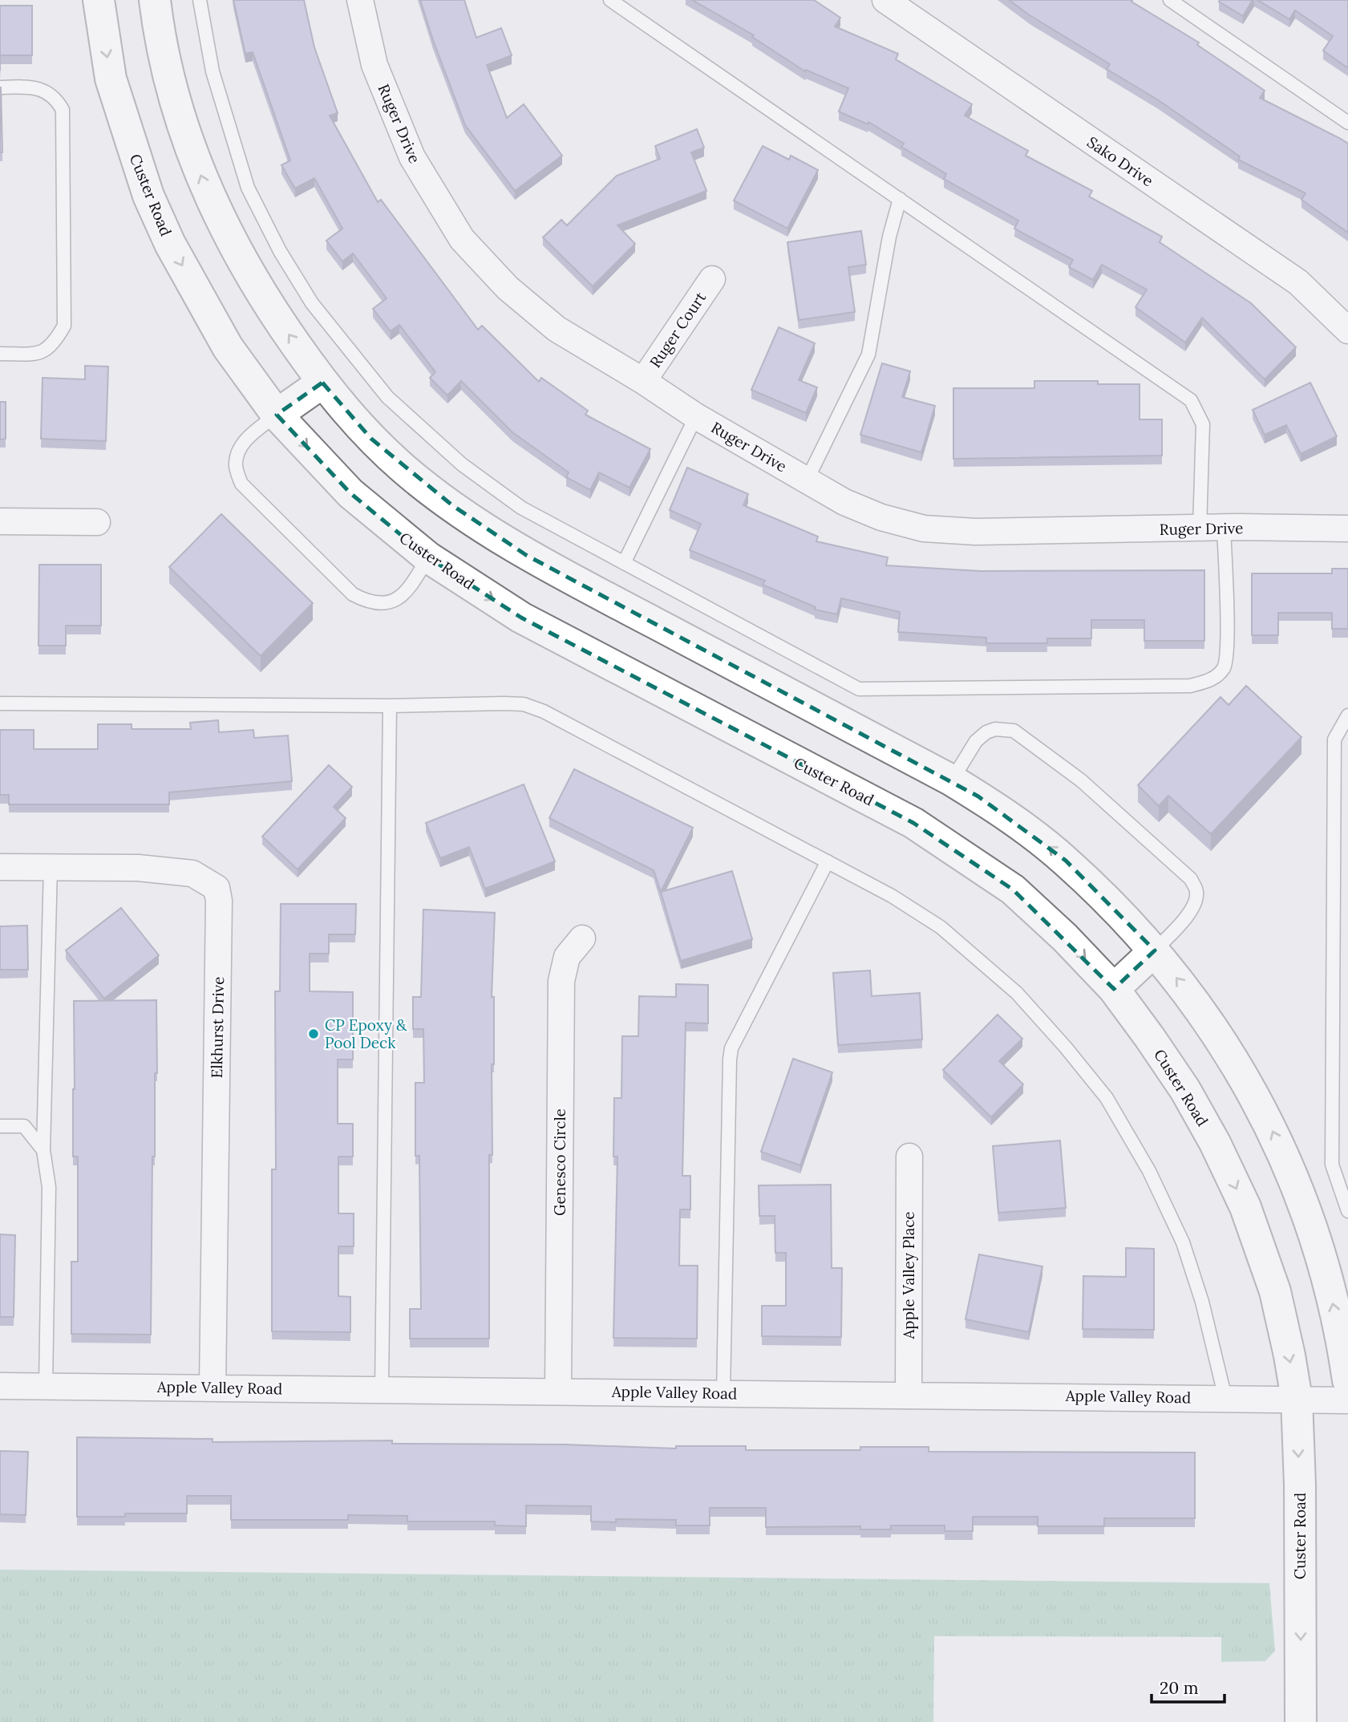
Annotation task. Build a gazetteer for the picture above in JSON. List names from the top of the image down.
{
  "streets": {
    "main road": ["Custer Road"],
    "street": [
      "Ruger Drive",
      "Sako Drive",
      "Ruger Court",
      "Elkhurst Drive",
      "Genesco Circle",
      "Apple Valley Place",
      "Apple Valley Road"
    ]
  },
  "crossings": [
    ["Ruger Drive", "Ruger Court"],
    ["Custer Road", "Apple Valley Road"],
    ["Elkhurst Drive", "Apple Valley Road"],
    ["Genesco Circle", "Apple Valley Road"],
    ["Apple Valley Place", "Apple Valley Road"]
  ],
  "places": ["CP Epoxy & Pool Deck"],
  "scale_bar": "20 m"
}
